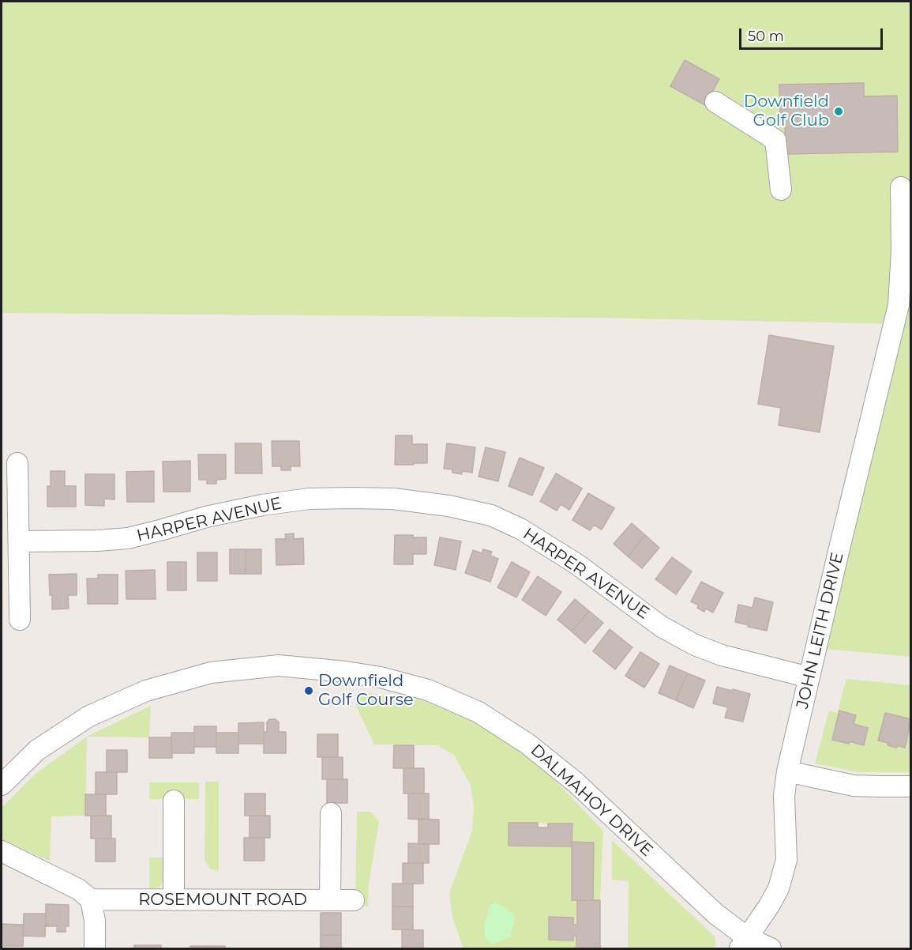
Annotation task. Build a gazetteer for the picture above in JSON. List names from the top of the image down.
{
  "streets": {
    "street": [
      "HARPER AVENUE",
      "JOHN LEITH DRIVE",
      "DALMAHOY DRIVE",
      "ROSEMOUNT ROAD"
    ]
  },
  "crossings": [
    ["HARPER AVENUE", "JOHN LEITH DRIVE"],
    ["JOHN LEITH DRIVE", "DALMAHOY DRIVE"]
  ],
  "places": ["Downfield Golf Club", "Downfield Golf Course"],
  "scale_bar": "50 m"
}
